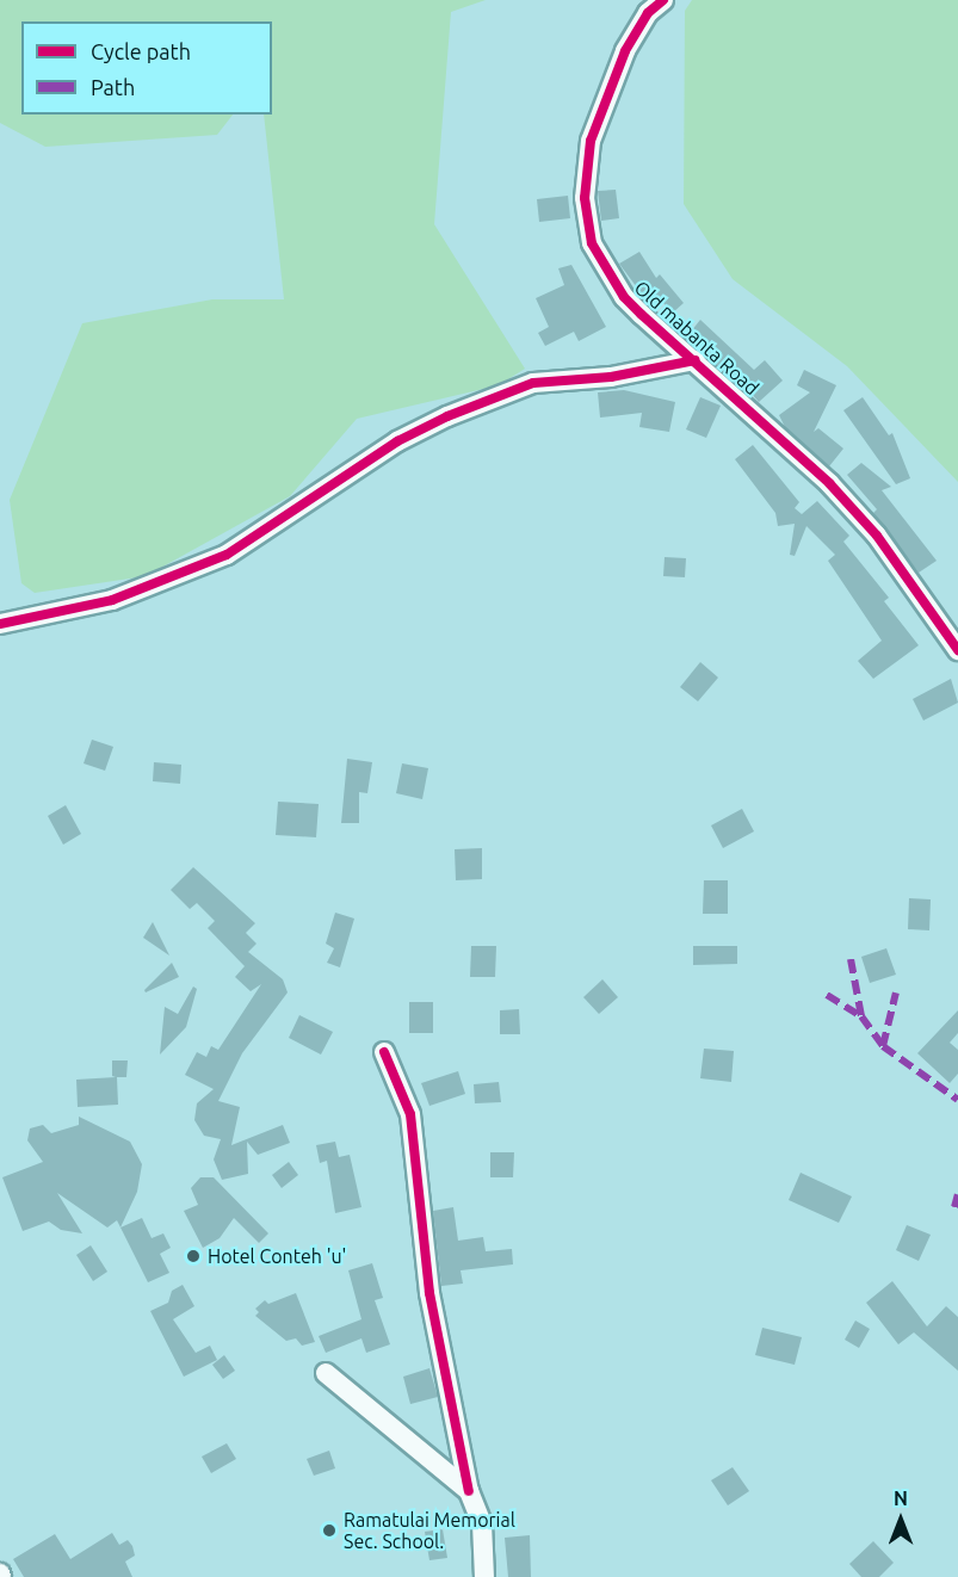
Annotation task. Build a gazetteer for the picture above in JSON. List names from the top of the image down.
{
  "streets": {
    "street": ["Old mabanta Road"]
  },
  "places": ["Hotel Conteh 'u'", "Ramatulai Memorial Sec. School."],
  "legend": ["Cycle path", "Path"],
  "north": "top"
}
